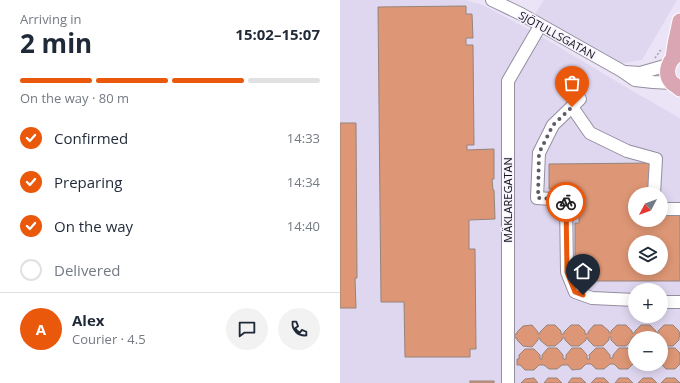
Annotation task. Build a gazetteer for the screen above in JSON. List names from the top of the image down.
{
  "streets": {
    "street": ["SJÖTULLSGATAN", "MÄKLAREGATAN"]
  },
  "crossings": [
    ["SJÖTULLSGATAN", "MÄKLAREGATAN"]
  ],
  "north": "bottom left",
  "page": {
    "heading": ["2 min", "Arriving in", "15:02–15:07"],
    "panel": ["Alex", "Courier · 4.5"],
    "bar": "On the way · 80 m",
    "list": [
      ["Confirmed", "14:33"],
      ["Preparing", "14:34"],
      ["On the way", "14:40"],
      "Delivered"
    ],
    "map_buttons": ["+", "−"],
    "round": "A"
  }
}
